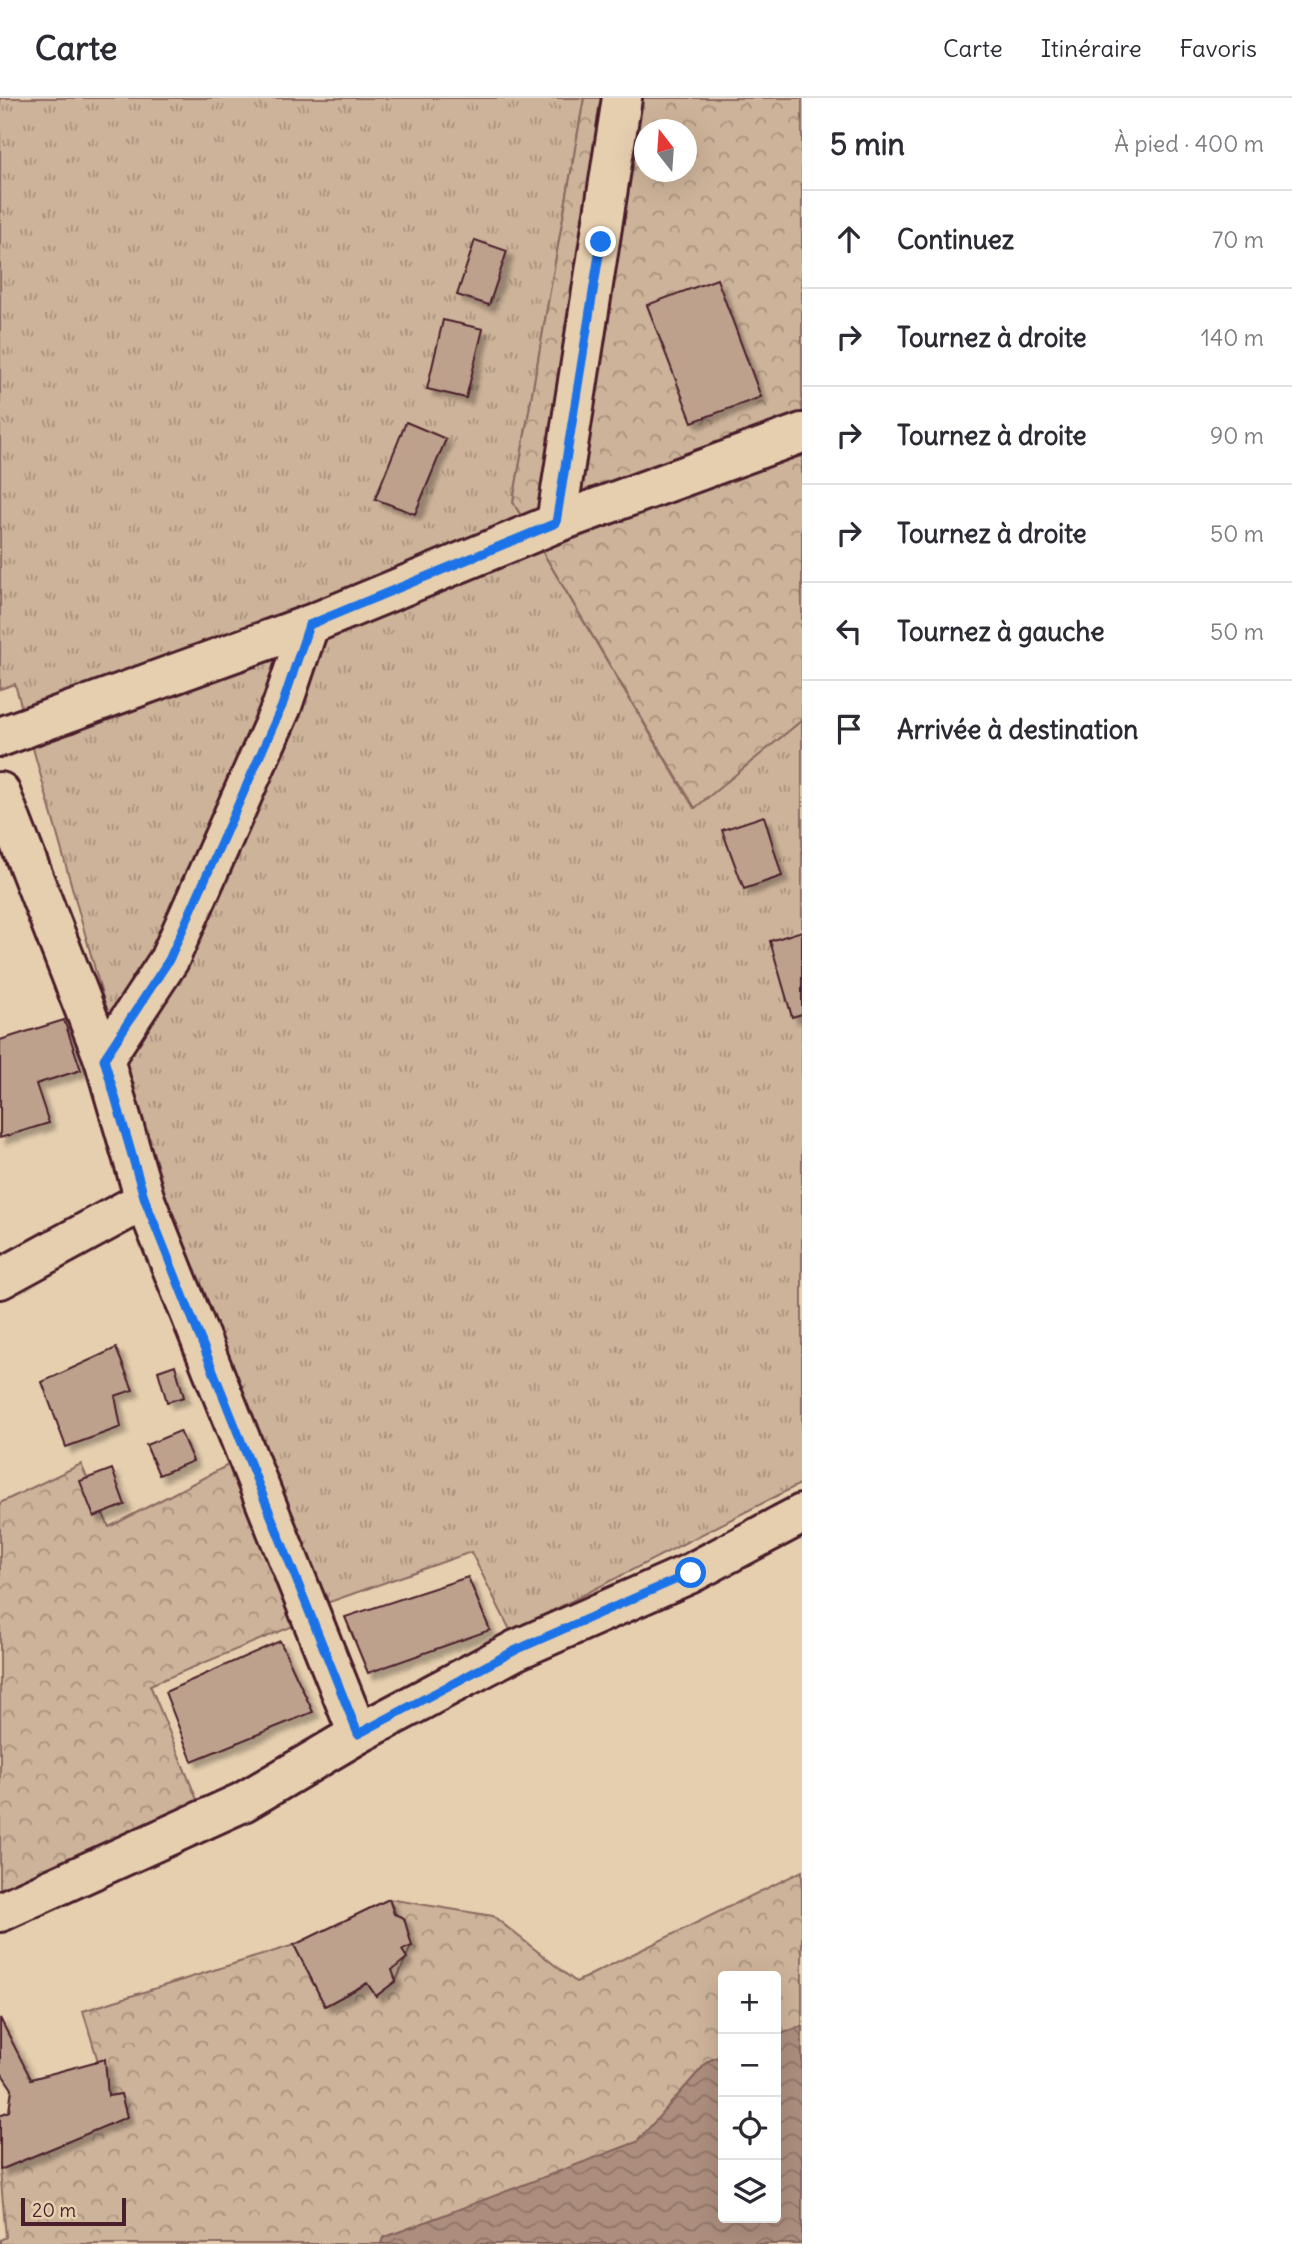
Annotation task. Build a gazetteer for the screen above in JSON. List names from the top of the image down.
{
  "scale_bar": "20 m",
  "north": "top",
  "page": {
    "header": "Carte",
    "nav": ["Carte", "Itinéraire", "Favoris"],
    "heading": ["5 min", "À pied · 400 m"],
    "list": [
      ["Continuez", "70 m"],
      ["Tournez à droite", "140 m"],
      ["Tournez à droite", "90 m"],
      ["Tournez à droite", "50 m"],
      ["Tournez à gauche", "50 m"],
      "Arrivée à destination"
    ],
    "map_buttons": ["+", "−"],
    "scale": "20 m"
  }
}
